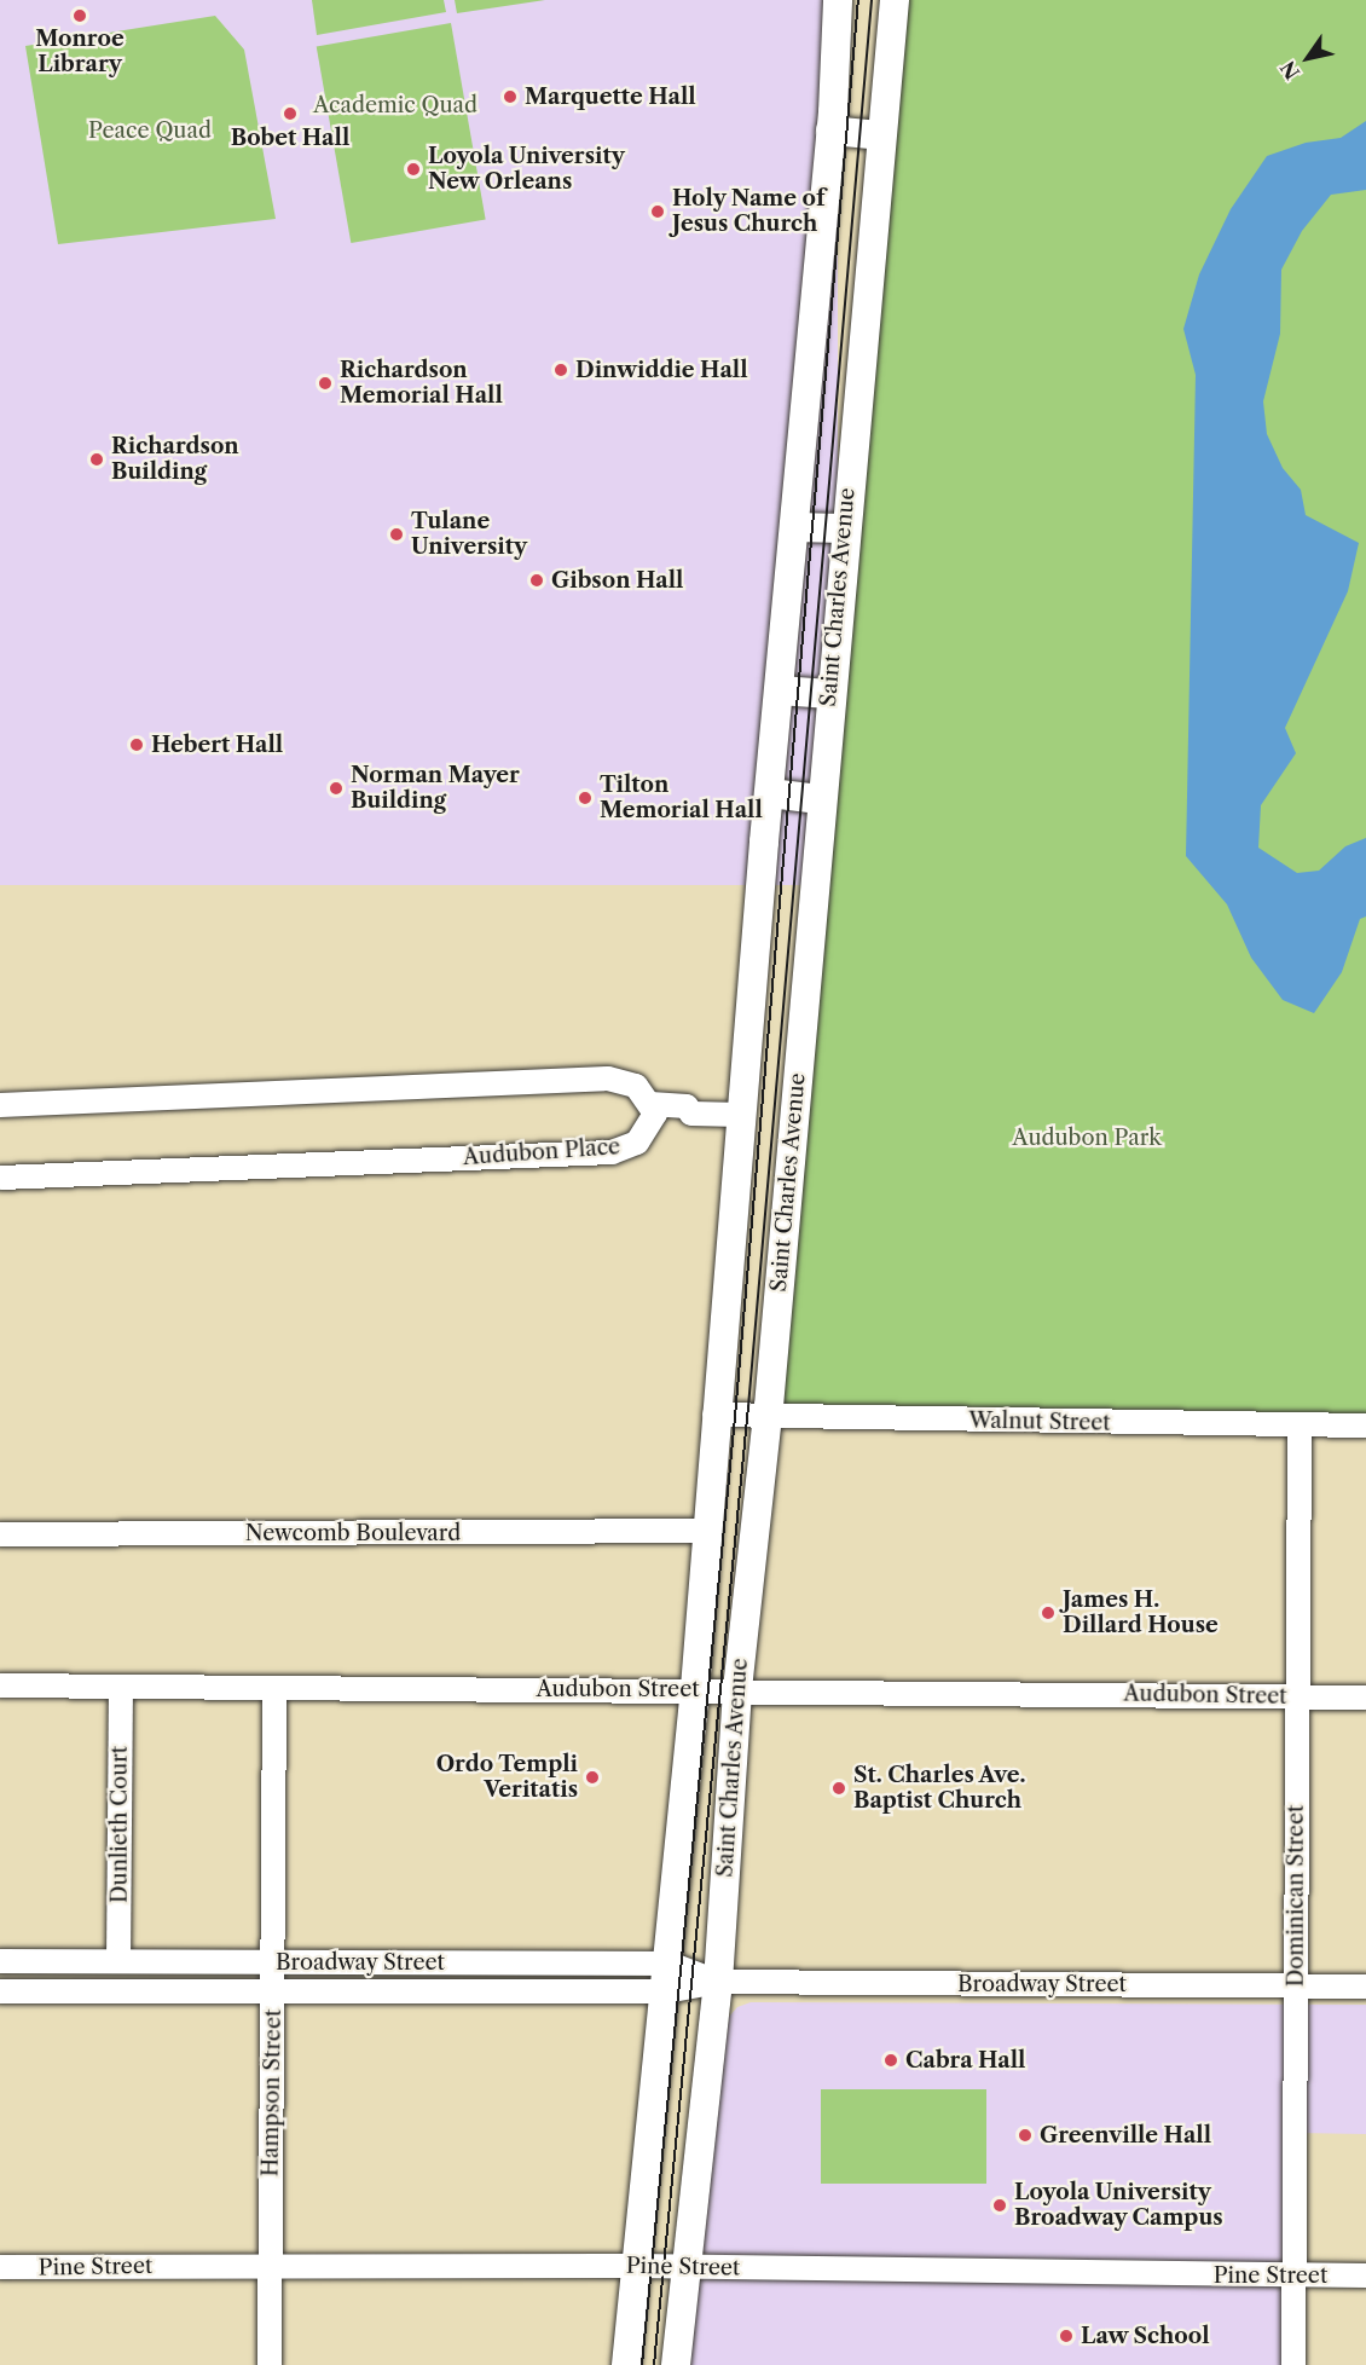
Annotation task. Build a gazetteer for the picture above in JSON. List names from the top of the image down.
{
  "streets": {
    "main road": ["Saint Charles Avenue"],
    "street": [
      "Audubon Place",
      "Walnut Street",
      "Newcomb Boulevard",
      "Audubon Street",
      "Dunlieth Court",
      "Dominican Street",
      "Broadway Street",
      "Hampson Street",
      "Pine Street"
    ]
  },
  "crossings": [
    ["Saint Charles Avenue", "Walnut Street"],
    ["Saint Charles Avenue", "Newcomb Boulevard"],
    ["Saint Charles Avenue", "Audubon Street"],
    ["Saint Charles Avenue", "Broadway Street"],
    ["Saint Charles Avenue", "Pine Street"],
    ["Walnut Street", "Dominican Street"],
    ["Audubon Street", "Dunlieth Court"],
    ["Audubon Street", "Dominican Street"],
    ["Audubon Street", "Hampson Street"],
    ["Dunlieth Court", "Broadway Street"],
    ["Dominican Street", "Broadway Street"],
    ["Dominican Street", "Pine Street"],
    ["Broadway Street", "Hampson Street"],
    ["Hampson Street", "Pine Street"]
  ],
  "parks": ["Academic Quad", "Peace Quad", "Audubon Park"],
  "places": [
    "Monroe Library",
    "Marquette Hall",
    "Bobet Hall",
    "Loyola University New Orleans",
    "Holy Name of Jesus Church",
    "Dinwiddie Hall",
    "Richardson Memorial Hall",
    "Richardson Building",
    "Tulane University",
    "Gibson Hall",
    "Hebert Hall",
    "Norman Mayer Building",
    "Tilton Memorial Hall",
    "James H. Dillard House",
    "Ordo Templi Veritatis",
    "St. Charles Ave. Baptist Church",
    "Cabra Hall",
    "Greenville Hall",
    "Loyola University Broadway Campus",
    "Law School"
  ],
  "north": "bottom left"
}
